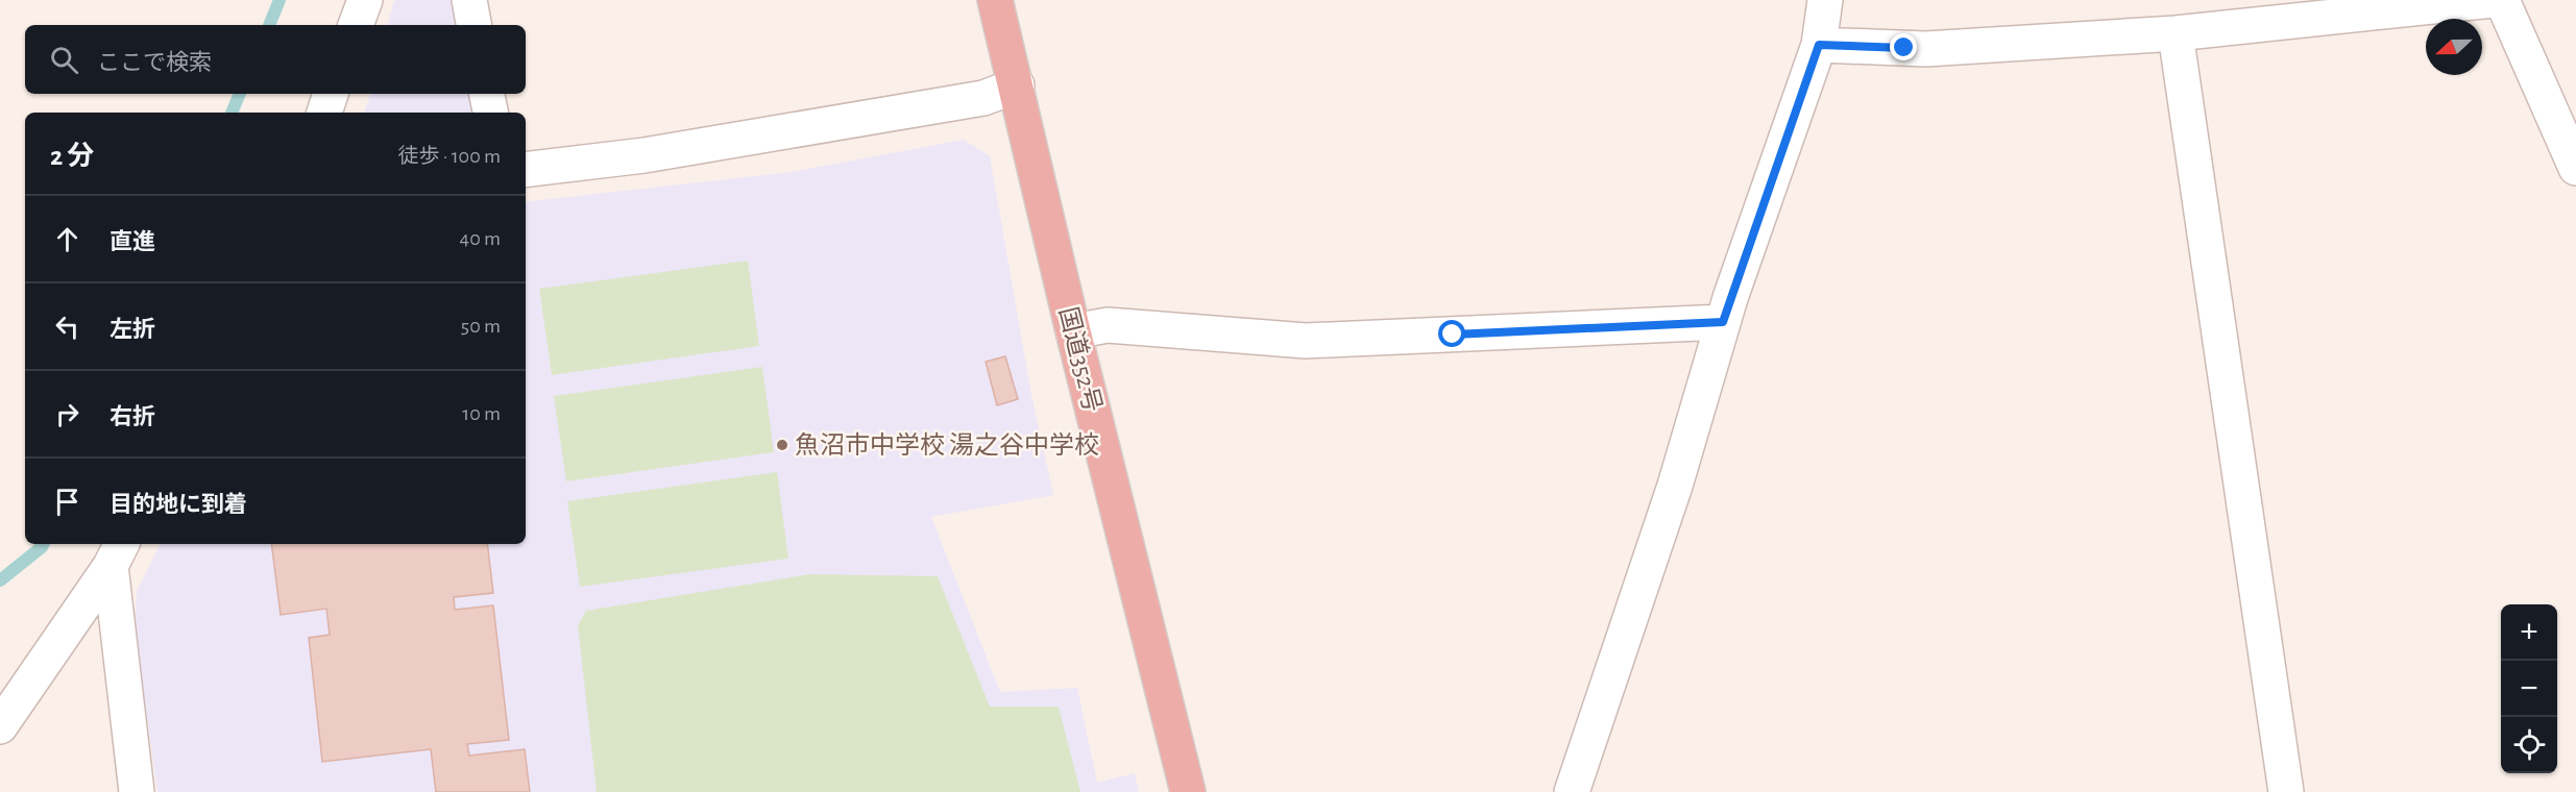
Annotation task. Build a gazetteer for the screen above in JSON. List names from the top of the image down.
{
  "streets": {
    "highway": ["国道352号"]
  },
  "places": ["魚沼市中学校 湯之谷中学校"],
  "north": "left",
  "page": {
    "search": "ここで検索",
    "heading": ["2 分", "徒歩 · 100 m"],
    "list": [
      ["直進", "40 m"],
      ["左折", "50 m"],
      ["右折", "10 m"],
      "目的地に到着"
    ],
    "map_buttons": ["+", "−"]
  }
}
